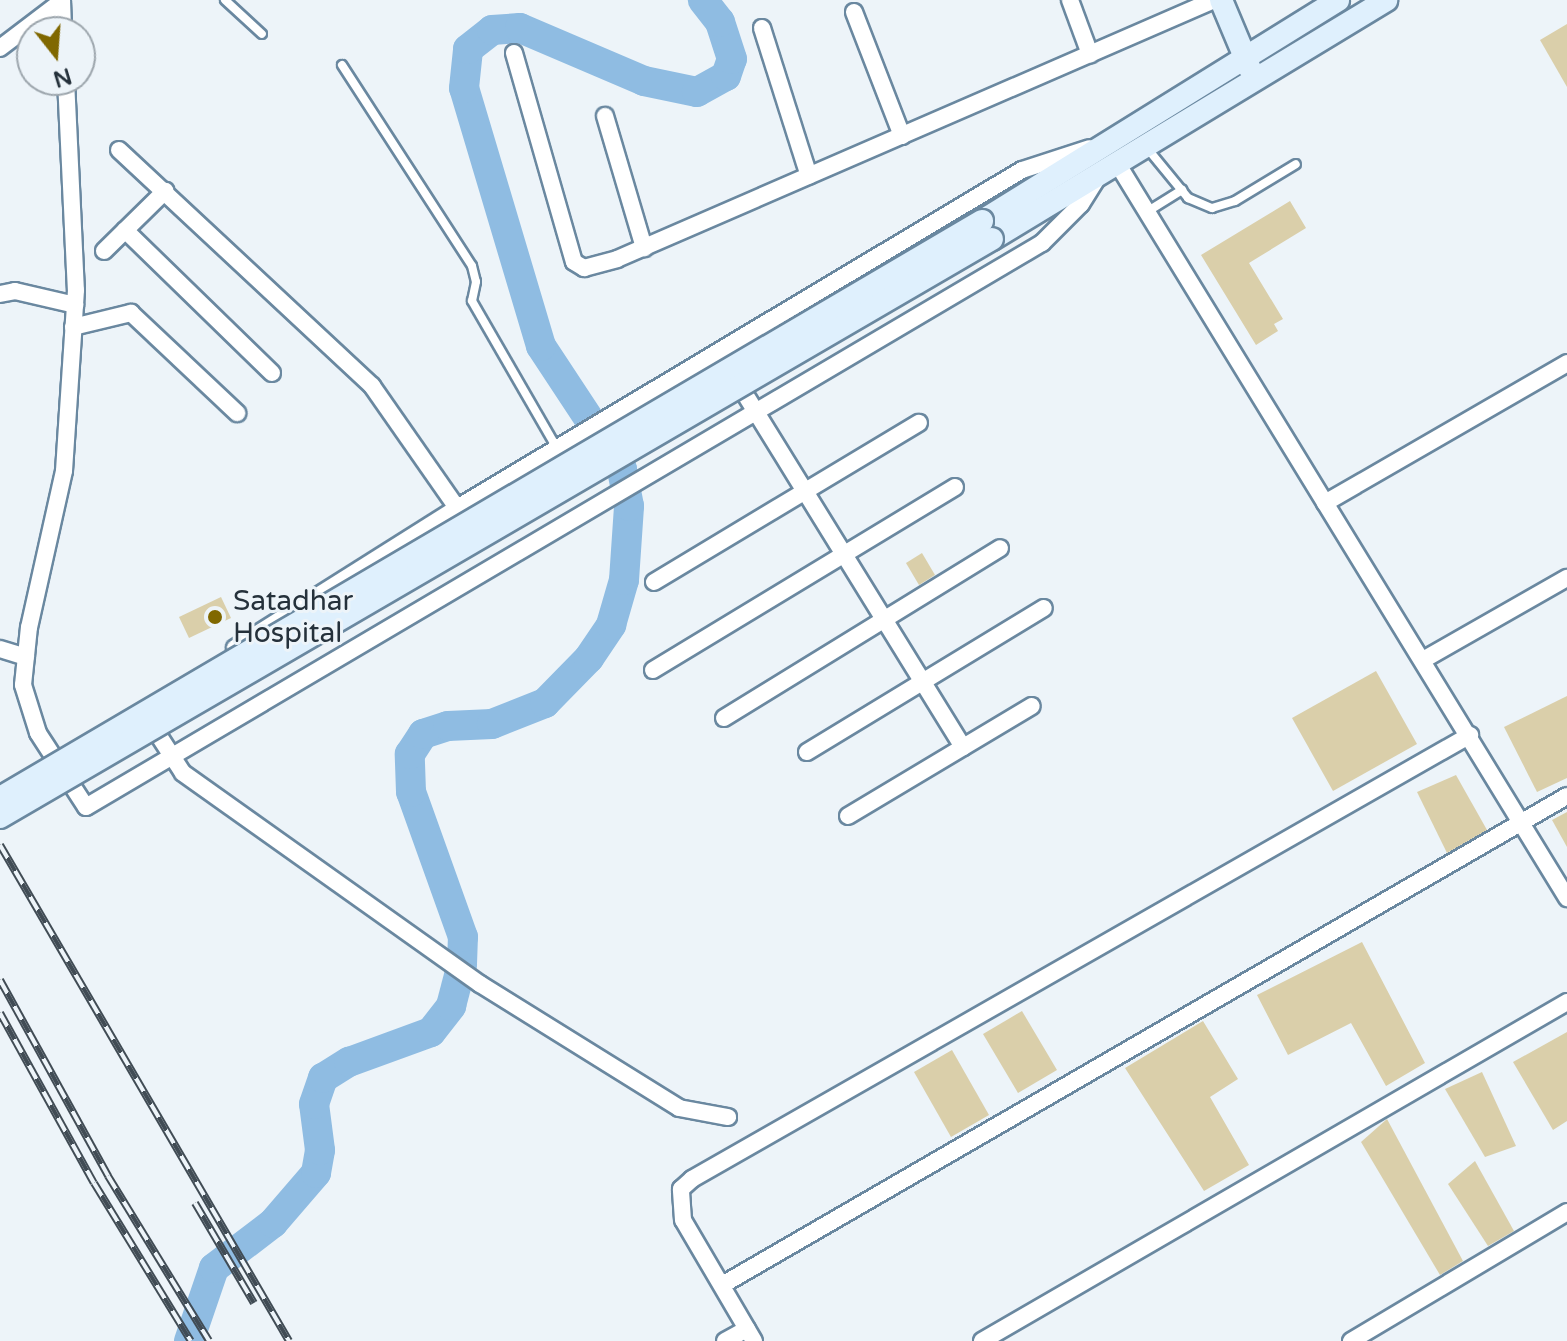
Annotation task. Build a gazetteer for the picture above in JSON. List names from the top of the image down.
{
  "places": ["Satadhar Hospital"],
  "north": "bottom"
}
